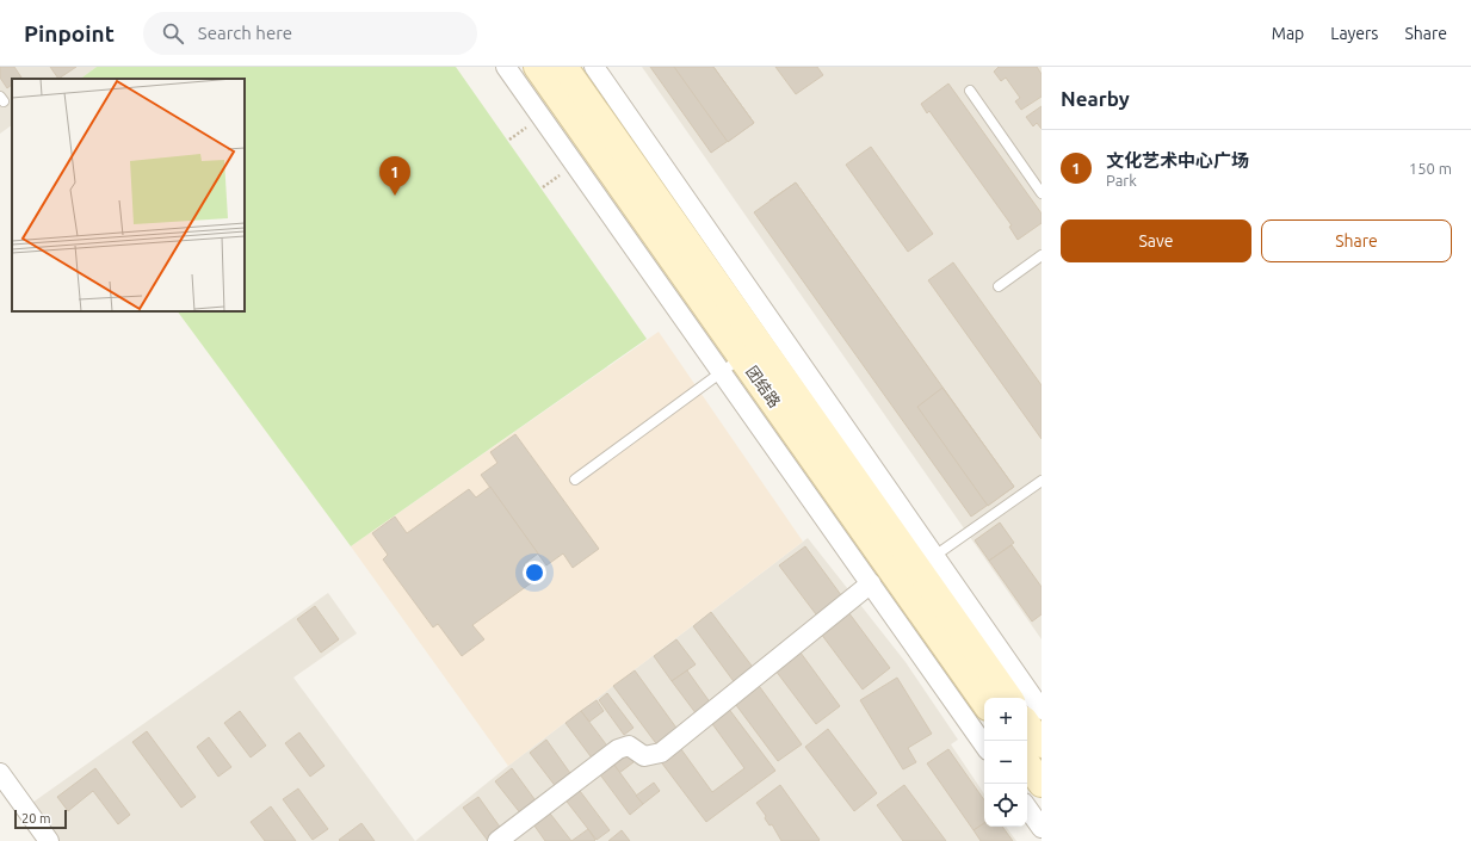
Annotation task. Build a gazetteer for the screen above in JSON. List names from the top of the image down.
{
  "streets": {
    "main road": ["团结路"]
  },
  "scale_bar": "20 m",
  "page": {
    "header": "Pinpoint",
    "search": "Search here",
    "nav": ["Map", "Layers", "Share"],
    "heading": "Nearby",
    "list": [
      {
        "mark": "1",
        "name": "文化艺术中心广场",
        "note": "Park",
        "value": "150 m"
      }
    ],
    "pins": "1",
    "buttons": ["Save", "Share"],
    "map_buttons": ["+", "−"],
    "scale": "20 m"
  }
}
